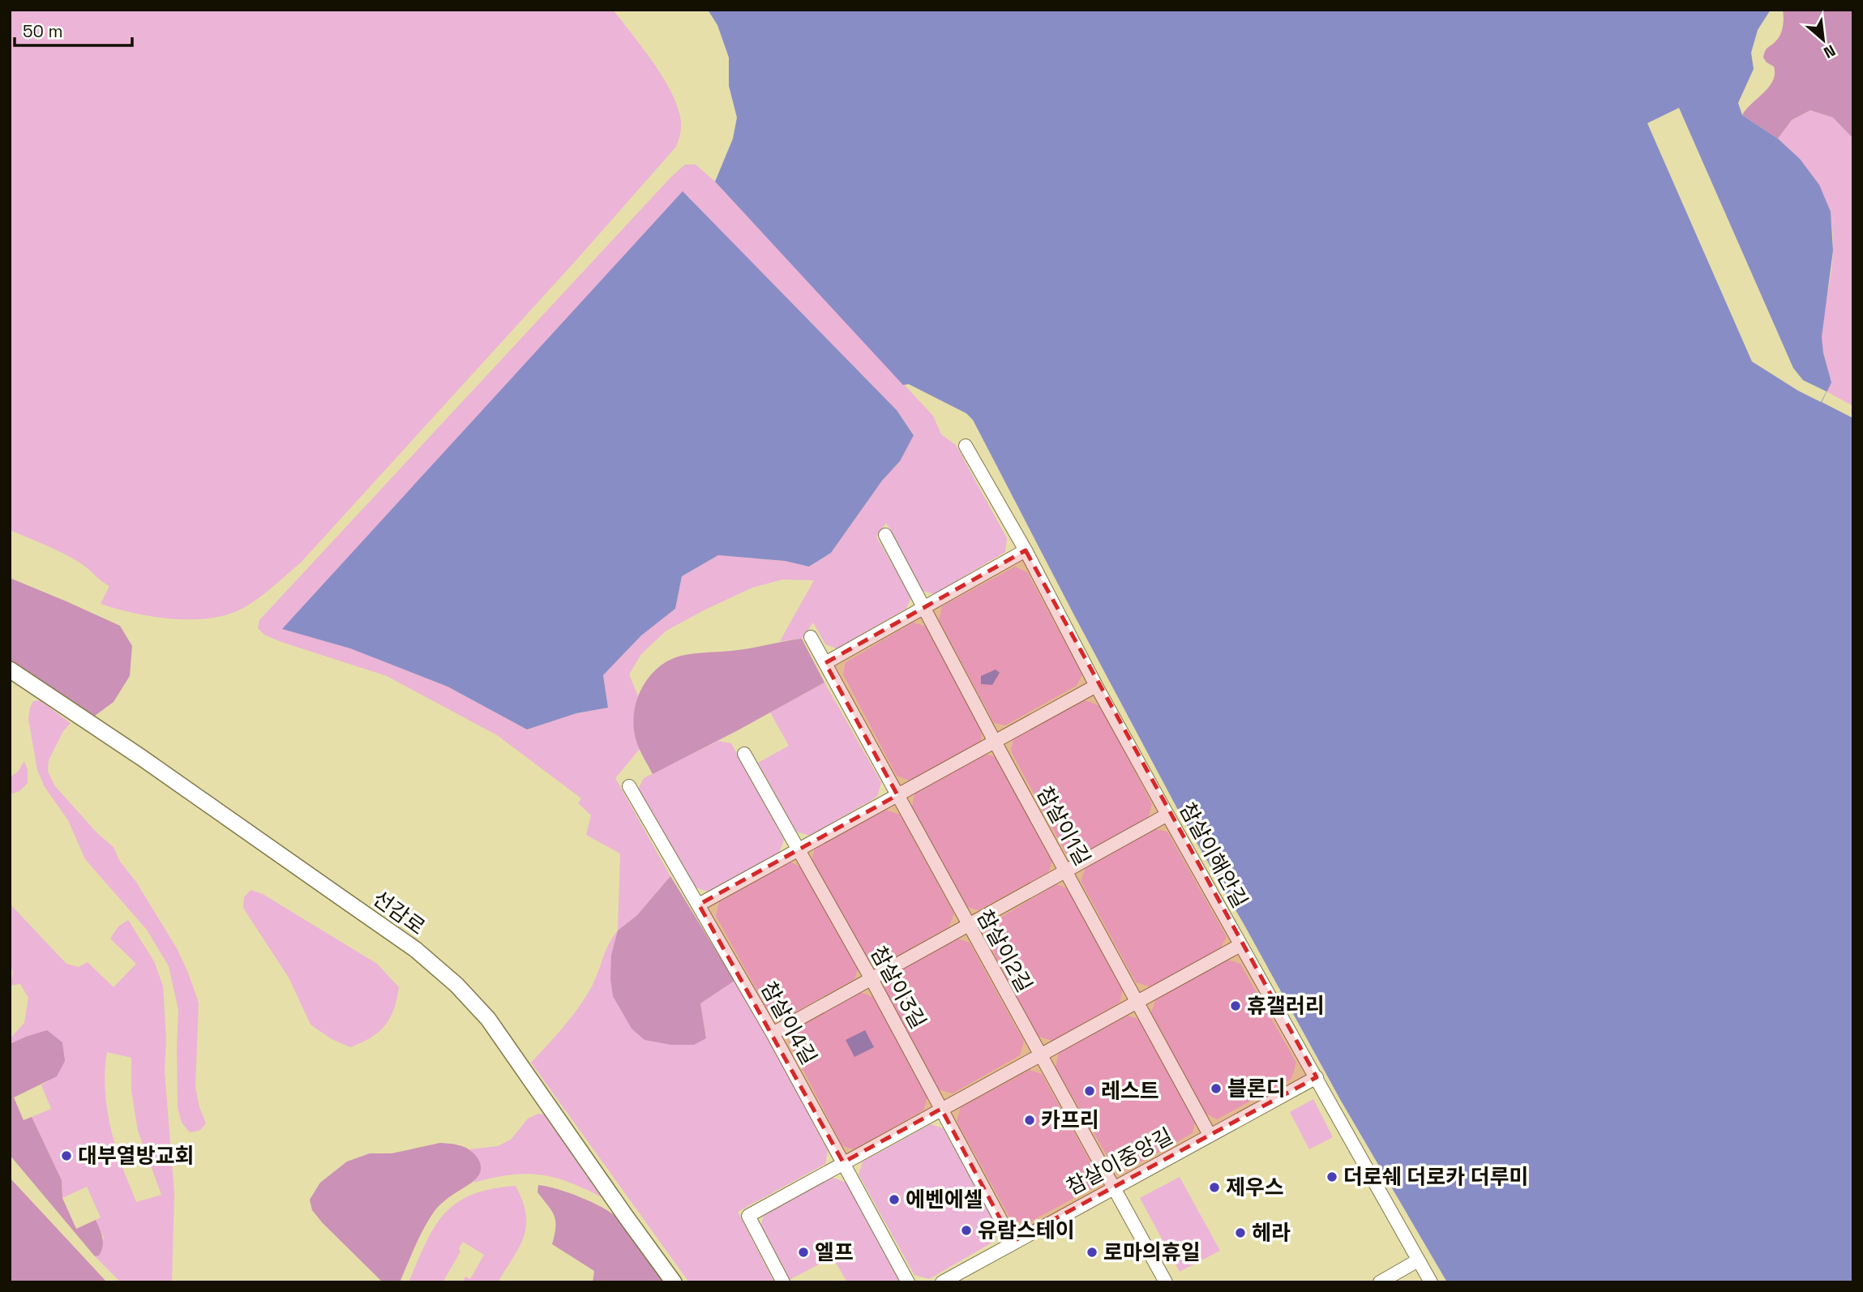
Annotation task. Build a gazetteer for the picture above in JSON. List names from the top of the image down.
{
  "streets": {
    "street": [
      "참살이1길",
      "참살이해안길",
      "선감로",
      "참살이2길",
      "참살이3길",
      "참살이4길",
      "참살이중앙길"
    ]
  },
  "crossings": [
    ["참살이1길", "참살이중앙길"],
    ["참살이해안길", "참살이중앙길"],
    ["참살이2길", "참살이중앙길"],
    ["참살이3길", "참살이중앙길"]
  ],
  "places": [
    "휴갤러리",
    "블론디",
    "레스트",
    "카프리",
    "대부열방교회",
    "더로쉐 더로카 더루미",
    "제우스",
    "에벤에셀",
    "유람스테이",
    "헤라",
    "엘프",
    "로마의휴일"
  ],
  "scale_bar": "50 m",
  "north": "bottom right"
}
